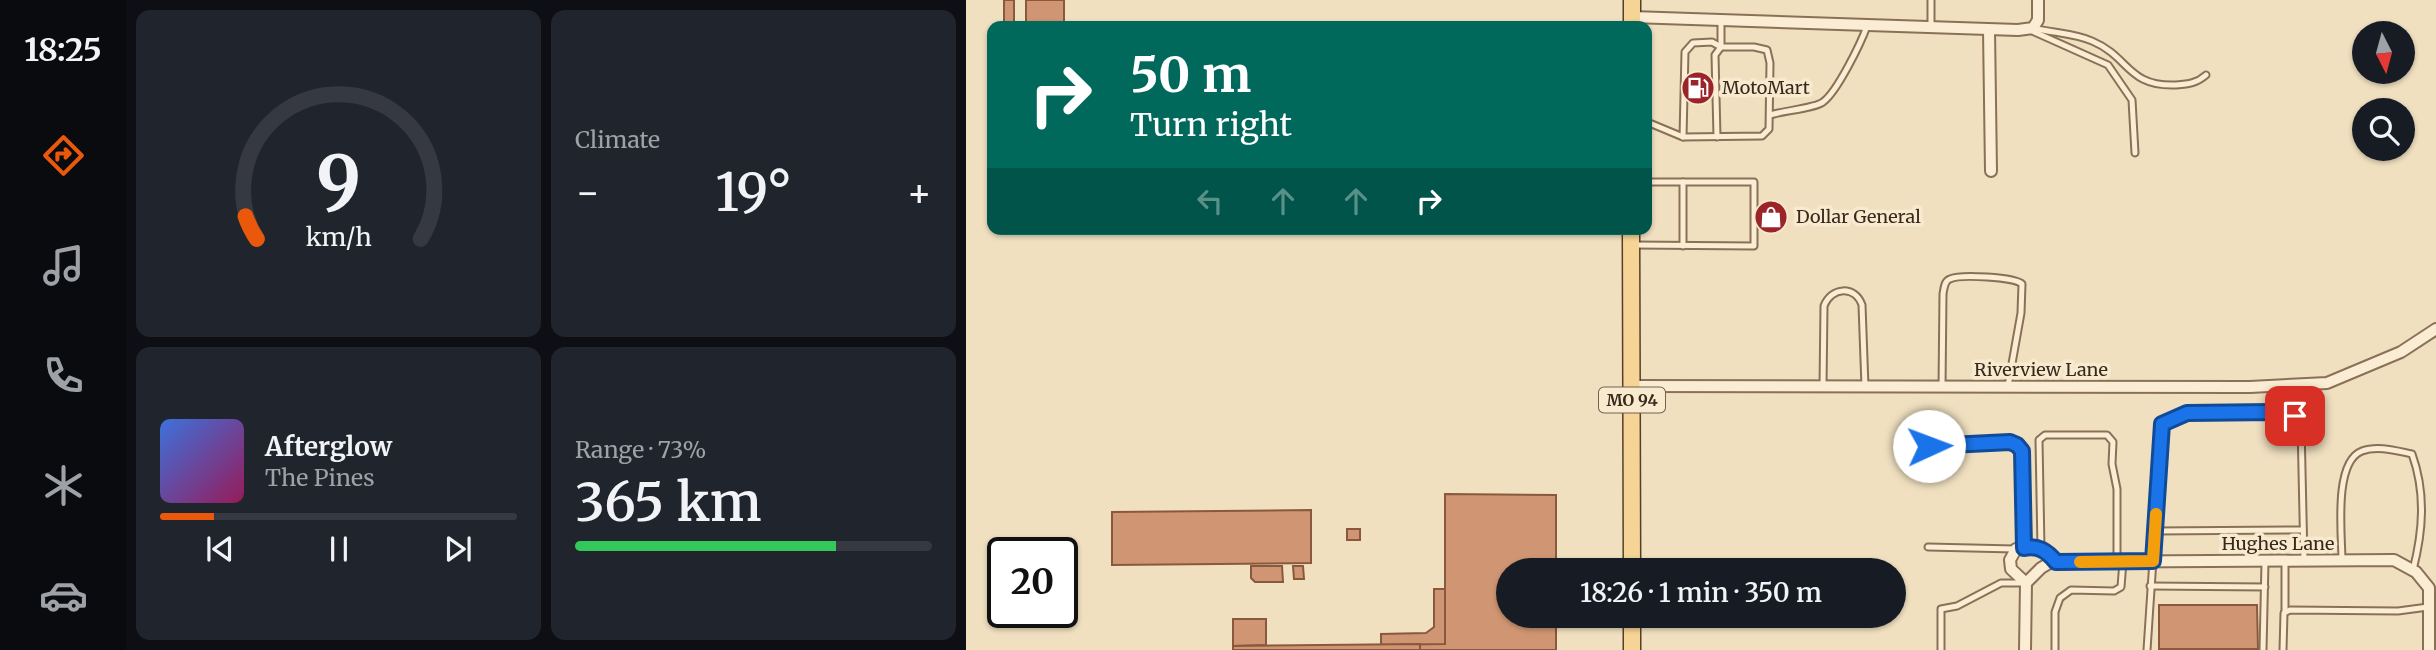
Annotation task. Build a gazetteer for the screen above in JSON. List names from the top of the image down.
{
  "streets": {
    "main road": ["MO 94"],
    "street": ["Riverview Lane", "Hughes Lane"]
  },
  "crossings": [
    ["Riverview Lane", "MO 94"]
  ],
  "places": {
    "fuel station": ["MotoMart"],
    "shop": ["Dollar General"]
  },
  "north": "bottom",
  "page": {
    "tabs": "18:25",
    "tile": [
      "Climate",
      ["Range · 73%", "365 km"]
    ],
    "turn": ["50 m", "Turn right"],
    "heat": ["−", "19°", "+"],
    "song": ["Afterglow", "The Pines"],
    "limit": "20",
    "trip": "18:26 · 1 min · 350 m",
    "gauge": ["9", "km/h"]
  }
}
